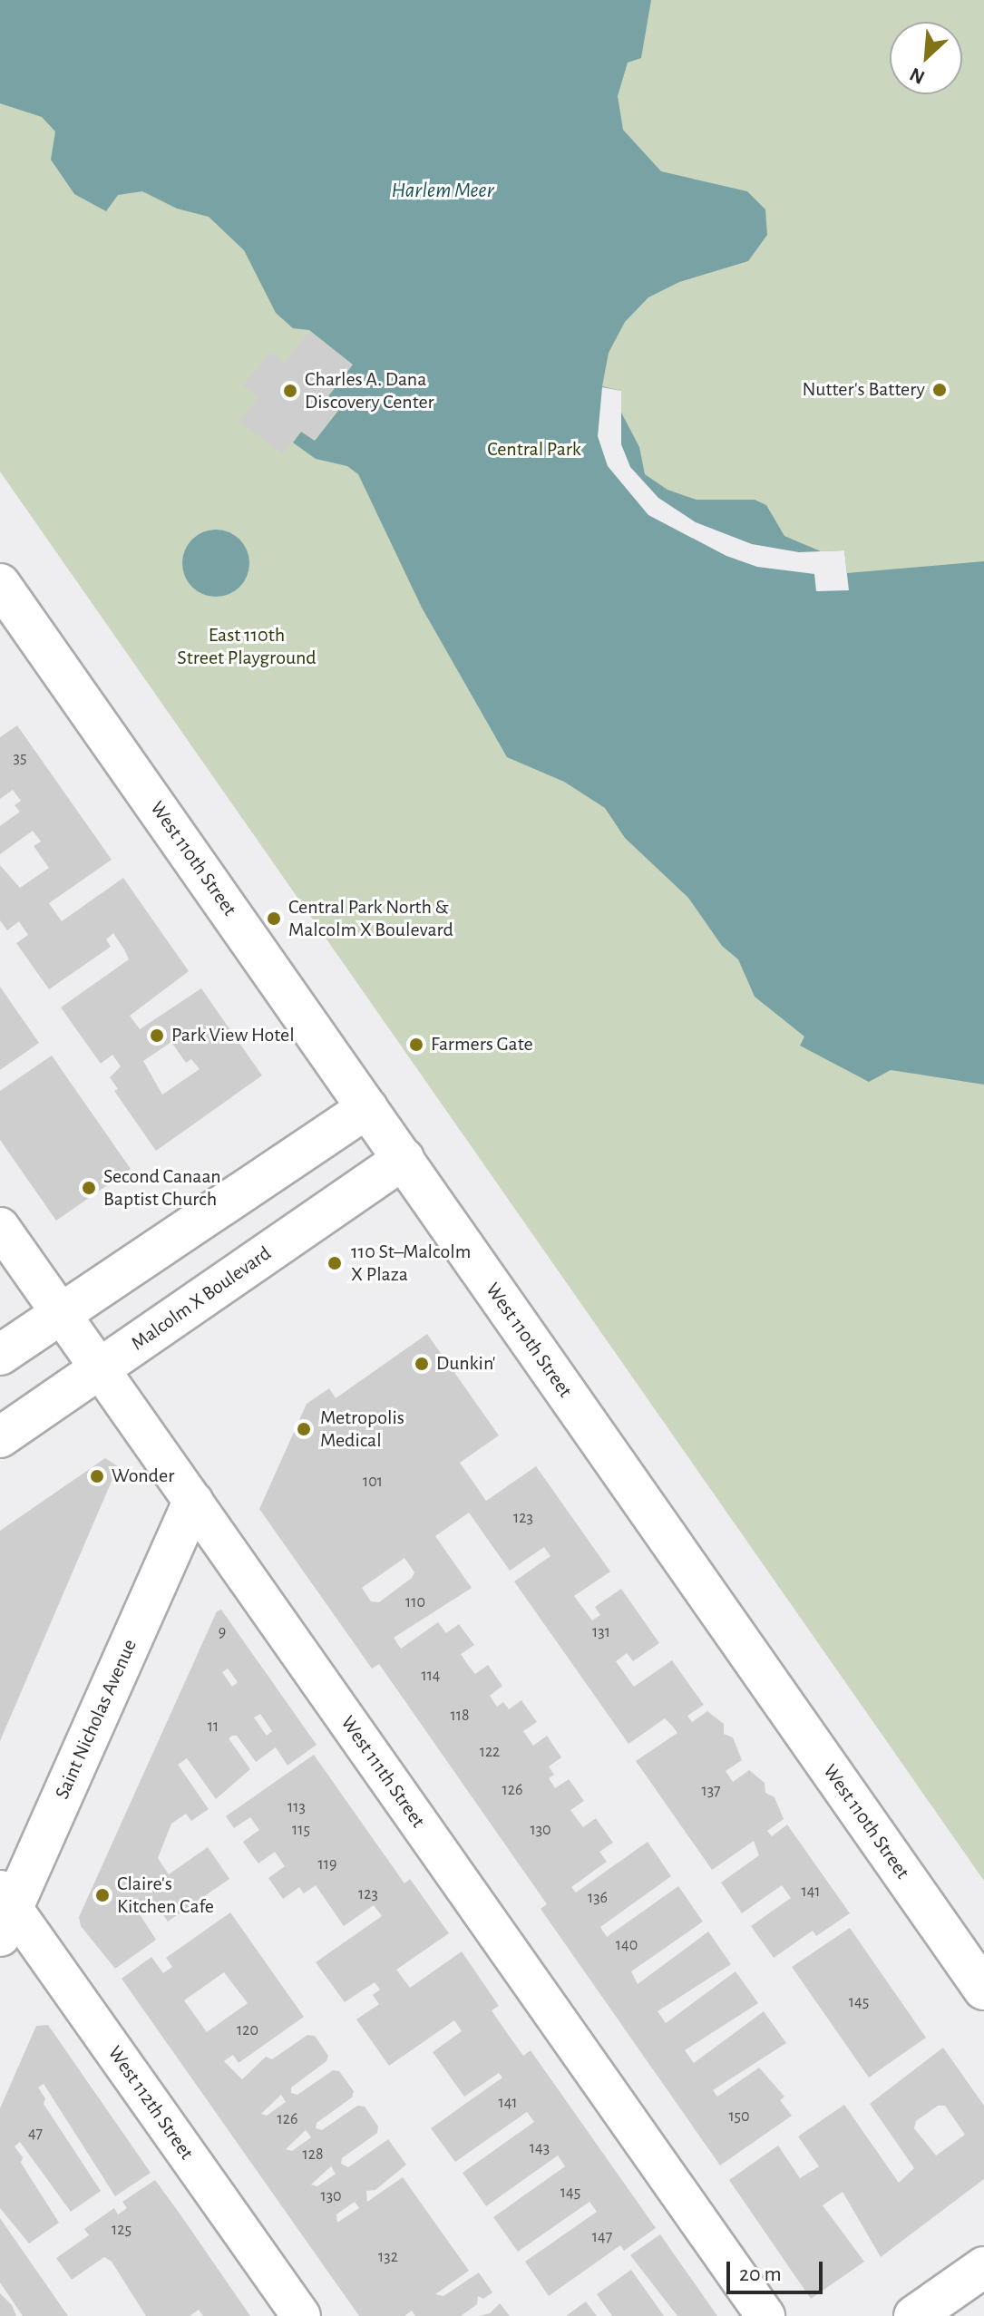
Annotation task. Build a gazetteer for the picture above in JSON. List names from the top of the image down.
{
  "streets": {
    "main road": ["West 110th Street", "Malcolm X Boulevard", "Saint Nicholas Avenue"],
    "street": ["West 111th Street", "West 112th Street"]
  },
  "crossings": [
    ["West 110th Street", "Malcolm X Boulevard"],
    ["Malcolm X Boulevard", "West 111th Street"],
    ["Saint Nicholas Avenue", "West 111th Street"],
    ["Saint Nicholas Avenue", "West 112th Street"]
  ],
  "water": ["Harlem Meer"],
  "parks": ["Central Park", "East 110th Street Playground"],
  "places": [
    "Nutter's Battery",
    "Charles A. Dana Discovery Center",
    "Central Park North & Malcolm X Boulevard",
    "Park View Hotel",
    "Farmers Gate",
    "Second Canaan Baptist Church",
    "110 St–Malcolm X Plaza",
    "Dunkin'",
    "Metropolis Medical",
    "Wonder",
    "Claire's Kitchen Cafe"
  ],
  "house_numbers": [
    "35",
    "101",
    "123",
    "110",
    "9",
    "131",
    "114",
    "118",
    "11",
    "122",
    "126",
    "137",
    "113",
    "115",
    "130",
    "119",
    "141",
    "123",
    "136",
    "140",
    "145",
    "120",
    "141",
    "150",
    "126",
    "47",
    "143",
    "128",
    "145",
    "130",
    "125",
    "147",
    "132"
  ],
  "scale_bar": "20 m",
  "north": "bottom left"
}
